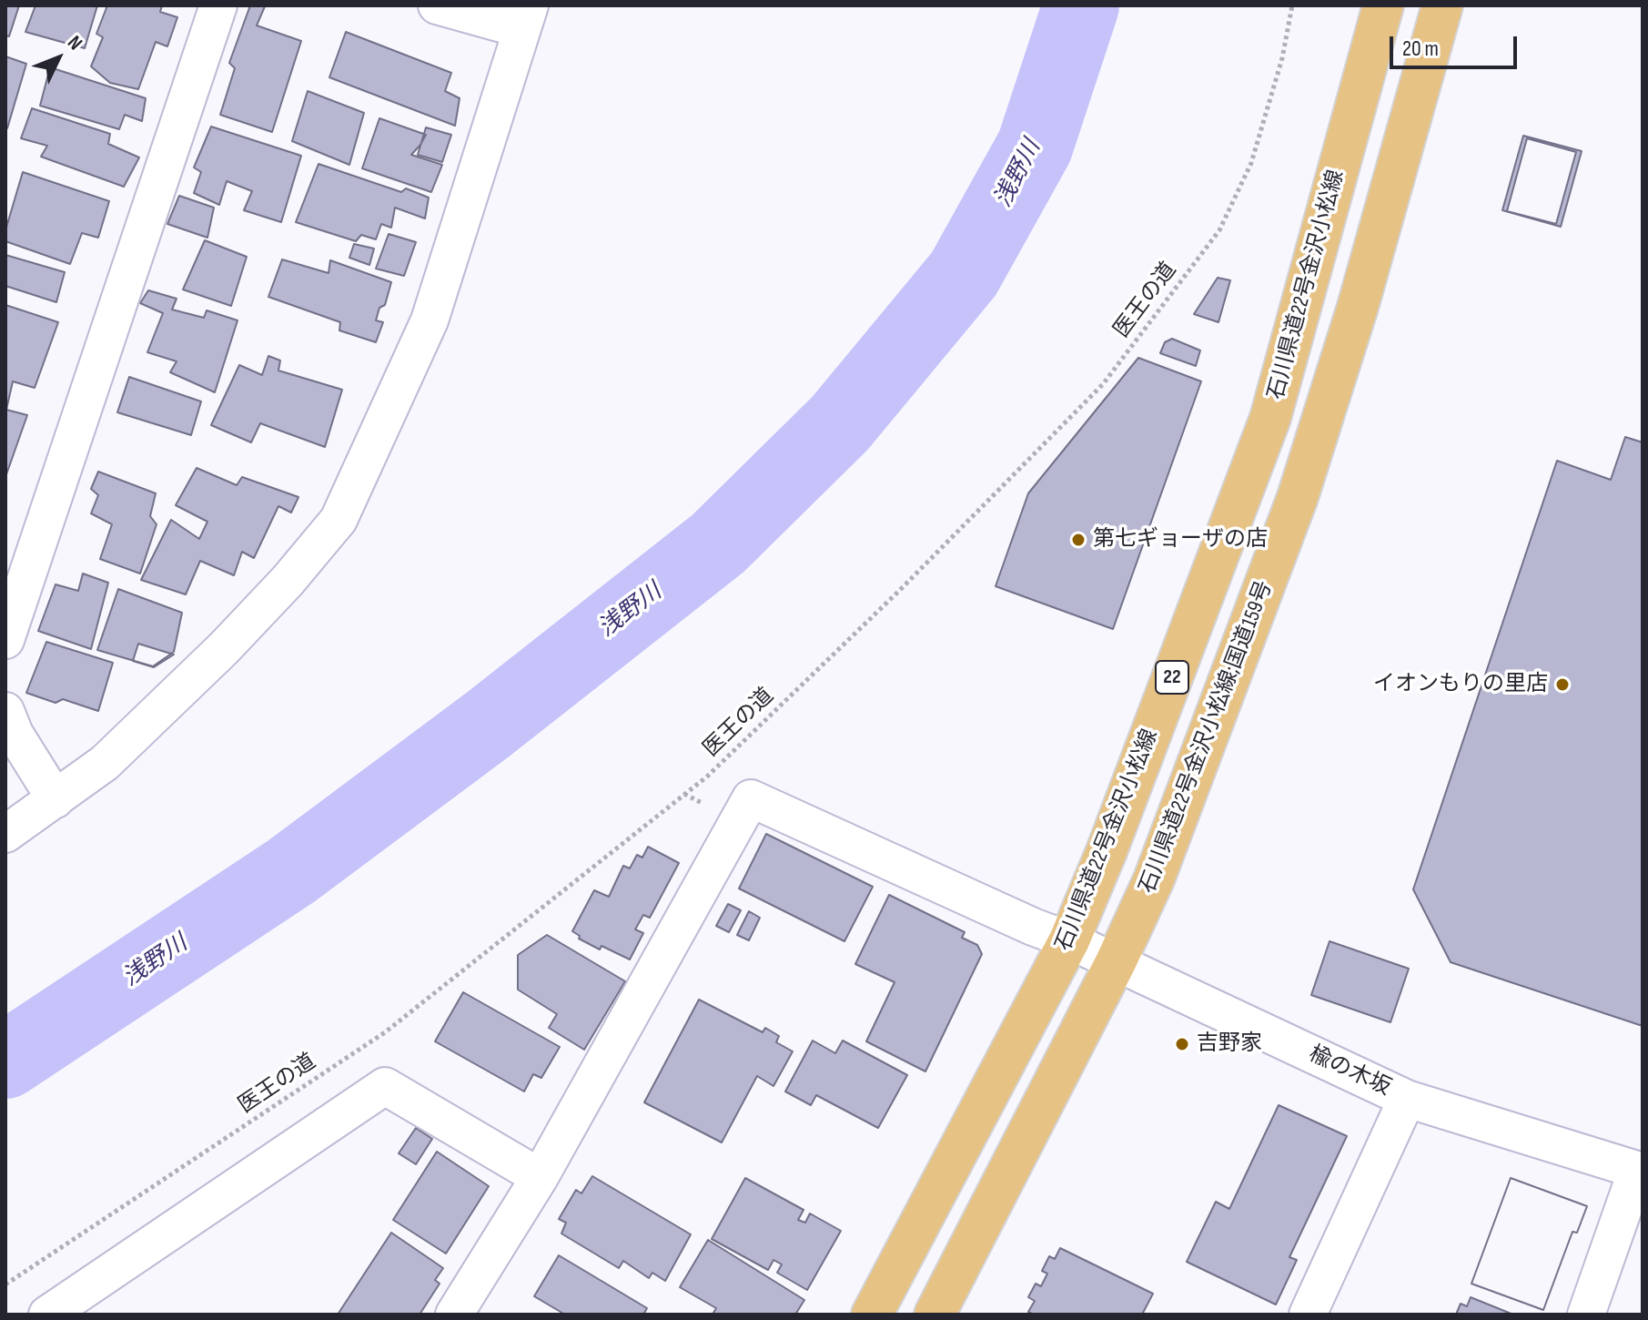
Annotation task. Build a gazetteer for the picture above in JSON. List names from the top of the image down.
{
  "streets": {
    "main road": ["石川県道22号金沢小松線", "22", "石川県道22号金沢小松線;国道159号"],
    "street": ["楡の木坂"],
    "path": ["医王の道"]
  },
  "crossings": [
    ["石川県道22号金沢小松線", "楡の木坂"],
    ["石川県道22号金沢小松線;国道159号", "楡の木坂"]
  ],
  "water": ["浅野川"],
  "places": ["第七ギョーザの店", "イオンもりの里店", "吉野家"],
  "scale_bar": "20 m",
  "north": "top right"
}
